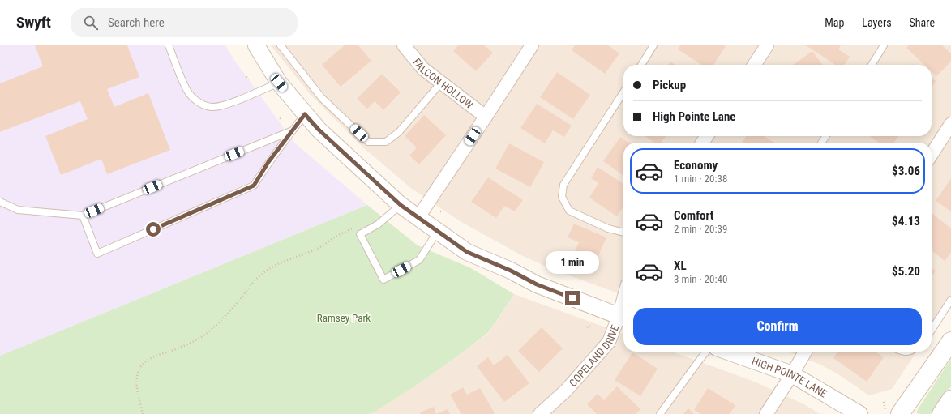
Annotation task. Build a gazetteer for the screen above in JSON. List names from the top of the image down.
{
  "streets": {
    "street": ["FALCON HOLLOW", "COPELAND DRIVE", "HIGH POINTE LANE"]
  },
  "parks": ["Ramsey Park"],
  "page": {
    "header": "Swyft",
    "search": "Search here",
    "nav": ["Map", "Layers", "Share"],
    "banner": ["Pickup", "High Pointe Lane"],
    "list": [
      {
        "name": "Economy",
        "note": "1 min · 20:38",
        "value": "$3.06"
      },
      {
        "name": "Comfort",
        "note": "2 min · 20:39",
        "value": "$4.13"
      },
      {
        "name": "XL",
        "note": "3 min · 20:40",
        "value": "$5.20"
      }
    ],
    "bubble": "1 min",
    "buttons": "Confirm"
  }
}
